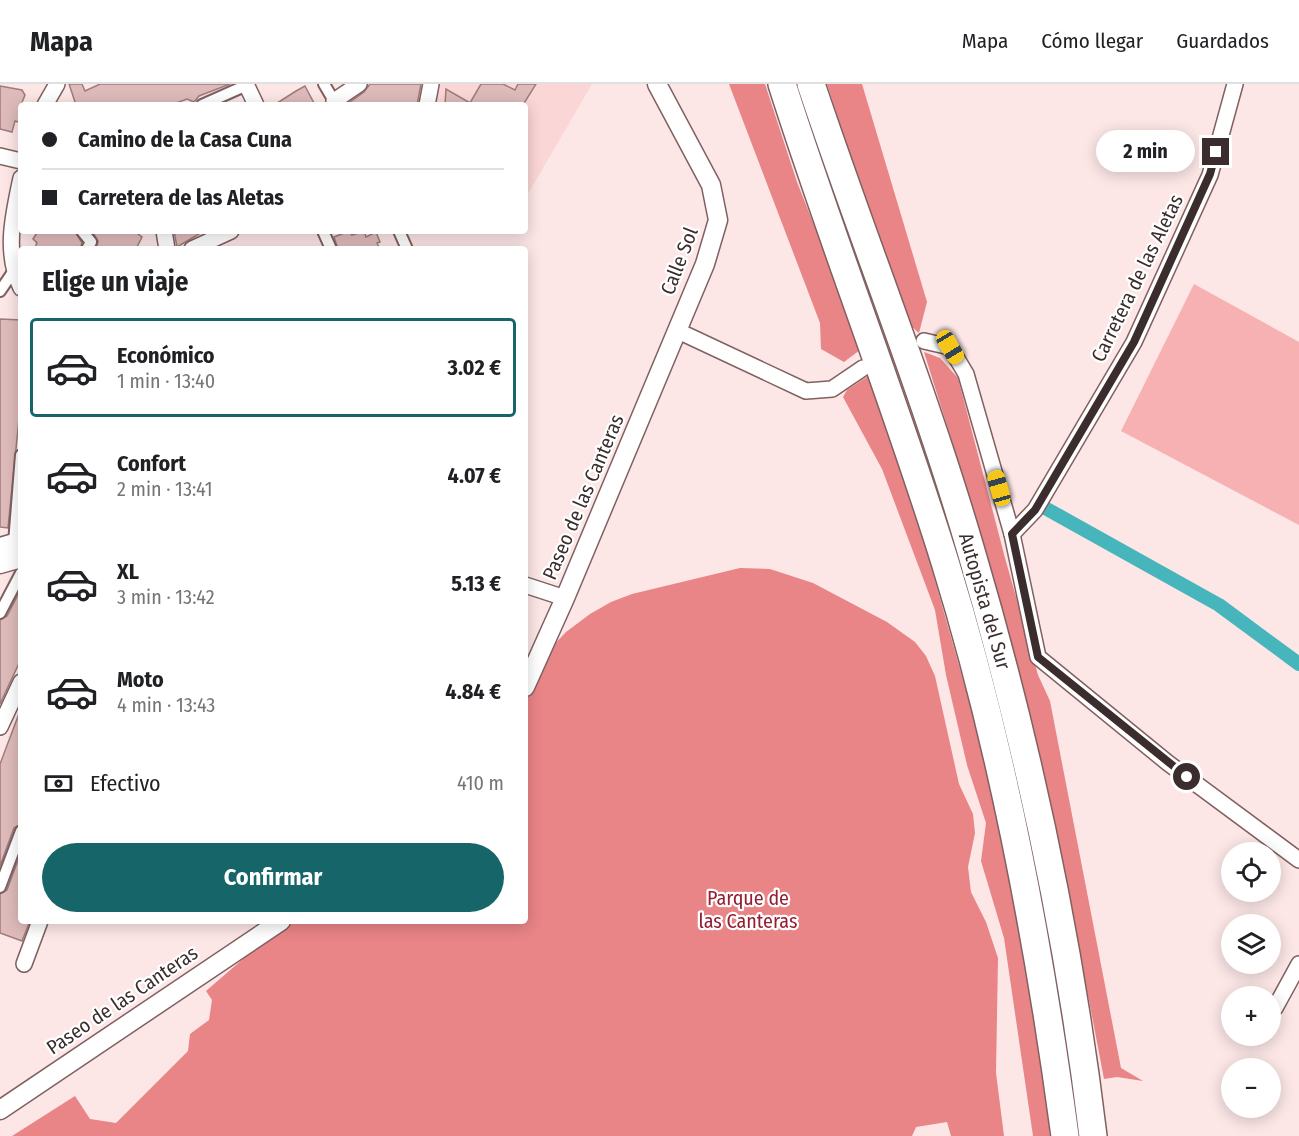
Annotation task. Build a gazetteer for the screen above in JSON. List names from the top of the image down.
{
  "streets": {
    "highway": ["Autopista del Sur"],
    "street": ["Calle Sol", "Carretera de las Aletas", "Paseo de las Canteras"]
  },
  "crossings": [
    ["Calle Sol", "Paseo de las Canteras"]
  ],
  "parks": ["Parque de las Canteras"],
  "page": {
    "header": "Mapa",
    "nav": ["Mapa", "Cómo llegar", "Guardados"],
    "banner": ["Camino de la Casa Cuna", "Carretera de las Aletas"],
    "bubble": "2 min",
    "heading": "Elige un viaje",
    "list": [
      {
        "name": "Económico",
        "note": "1 min · 13:40",
        "value": "3.02 €"
      },
      {
        "name": "Confort",
        "note": "2 min · 13:41",
        "value": "4.07 €"
      },
      {
        "name": "XL",
        "note": "3 min · 13:42",
        "value": "5.13 €"
      },
      {
        "name": "Moto",
        "note": "4 min · 13:43",
        "value": "4.84 €"
      }
    ],
    "pay": ["Efectivo", "410 m"],
    "buttons": "Confirmar",
    "map_buttons": ["+", "−"]
  }
}
